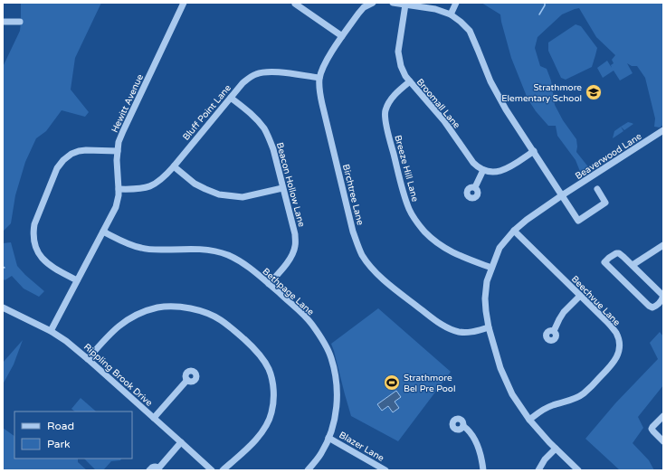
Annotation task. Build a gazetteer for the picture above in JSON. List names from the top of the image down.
{
  "streets": {
    "street": [
      "Hewitt Avenue",
      "Broomall Lane",
      "Bluff Point Lane",
      "Beaverwood Lane",
      "Breeze Hill Lane",
      "Beacon Hollow Lane",
      "Birchtree Lane",
      "Bethpage Lane",
      "Beechvue Lane",
      "Rippling Brook Drive",
      "Blazer Lane"
    ]
  },
  "crossings": [
    ["Hewitt Avenue", "Bluff Point Lane"],
    ["Hewitt Avenue", "Bethpage Lane"],
    ["Hewitt Avenue", "Rippling Brook Drive"],
    ["Broomall Lane", "Breeze Hill Lane"],
    ["Bluff Point Lane", "Beacon Hollow Lane"],
    ["Bluff Point Lane", "Birchtree Lane"],
    ["Beaverwood Lane", "Breeze Hill Lane"],
    ["Beaverwood Lane", "Birchtree Lane"],
    ["Beaverwood Lane", "Beechvue Lane"],
    ["Beacon Hollow Lane", "Bethpage Lane"],
    ["Bethpage Lane", "Blazer Lane"]
  ],
  "places": {
    "school or university": ["Strathmore Elementary School"],
    "sports": ["Strathmore Bel Pre Pool"]
  },
  "legend": ["Road", "Park"]
}
